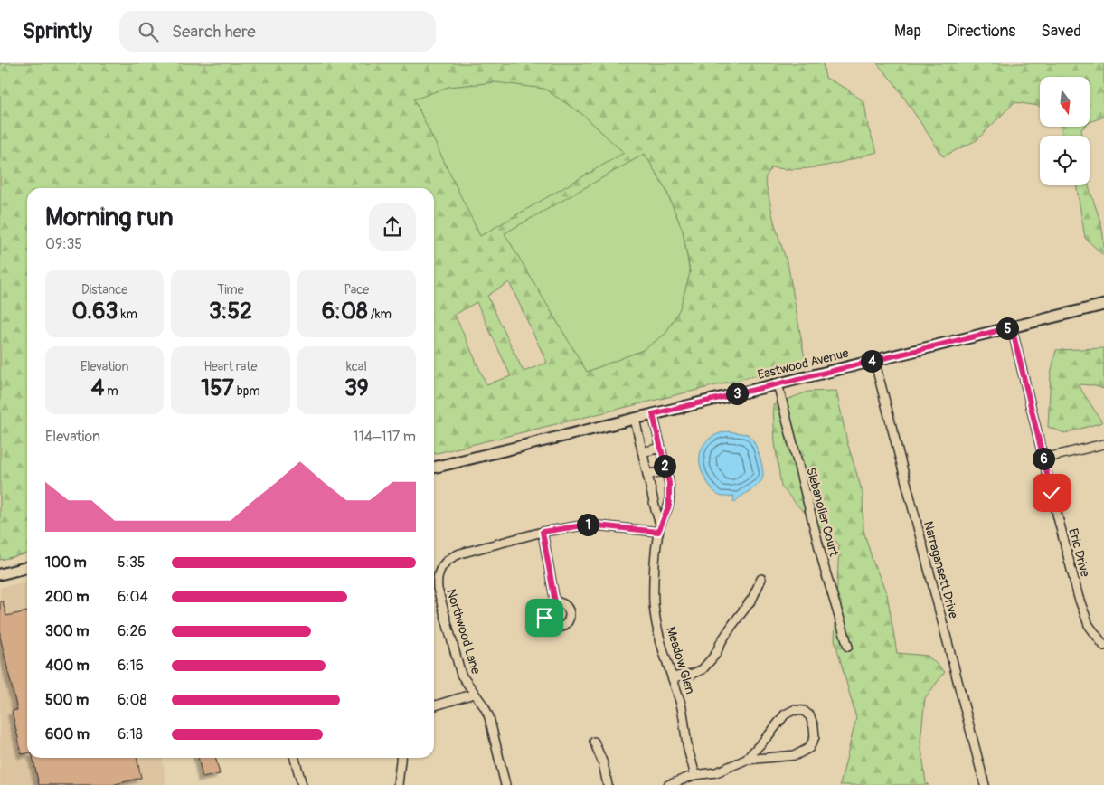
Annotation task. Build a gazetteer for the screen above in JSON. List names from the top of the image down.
{
  "streets": {
    "street": [
      "Eastwood Avenue",
      "Siebanolier Court",
      "Eric Drive",
      "Narragansett Drive",
      "Northwood Lane",
      "Meadow Glen"
    ]
  },
  "crossings": [
    ["Eastwood Avenue", "Siebanolier Court"],
    ["Eastwood Avenue", "Eric Drive"],
    ["Eastwood Avenue", "Narragansett Drive"],
    ["Eastwood Avenue", "Meadow Glen"],
    ["Northwood Lane", "Meadow Glen"]
  ],
  "north": "bottom",
  "page": {
    "header": "Sprintly",
    "search": "Search here",
    "nav": ["Map", "Directions", "Saved"],
    "heading": ["Morning run", "09:35"],
    "stats": [
      ["Distance", "0.63 km"],
      ["Time", "3:52"],
      ["Pace", "6:08 /km"],
      ["Elevation", "4 m"],
      ["Heart rate", "157 bpm"],
      ["kcal", "39"]
    ],
    "pins": [
      "5",
      "4",
      "3",
      "6",
      "2",
      "1"
    ],
    "chart": ["Elevation", "114–117 m"],
    "list": [
      {
        "name": "100 m",
        "note": "5:35"
      },
      {
        "name": "200 m",
        "note": "6:04"
      },
      {
        "name": "300 m",
        "note": "6:26"
      },
      {
        "name": "400 m",
        "note": "6:16"
      },
      {
        "name": "500 m",
        "note": "6:08"
      },
      {
        "name": "600 m",
        "note": "6:18"
      }
    ]
  }
}
